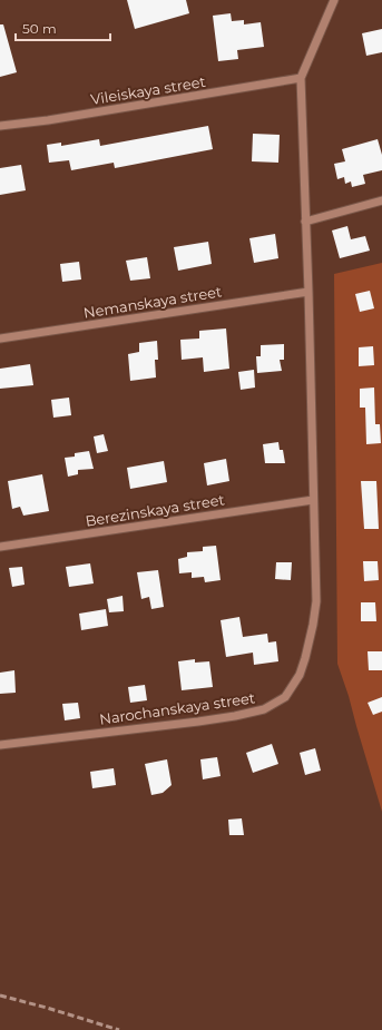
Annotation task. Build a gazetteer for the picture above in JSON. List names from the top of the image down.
{
  "streets": {
    "street": [
      "Vileiskaya street",
      "Nemanskaya street",
      "Berezinskaya street",
      "Narochanskaya street"
    ]
  },
  "crossings": [
    ["Vileiskaya street", "Narochanskaya street"],
    ["Nemanskaya street", "Narochanskaya street"],
    ["Berezinskaya street", "Narochanskaya street"]
  ],
  "scale_bar": "50 m"
}
